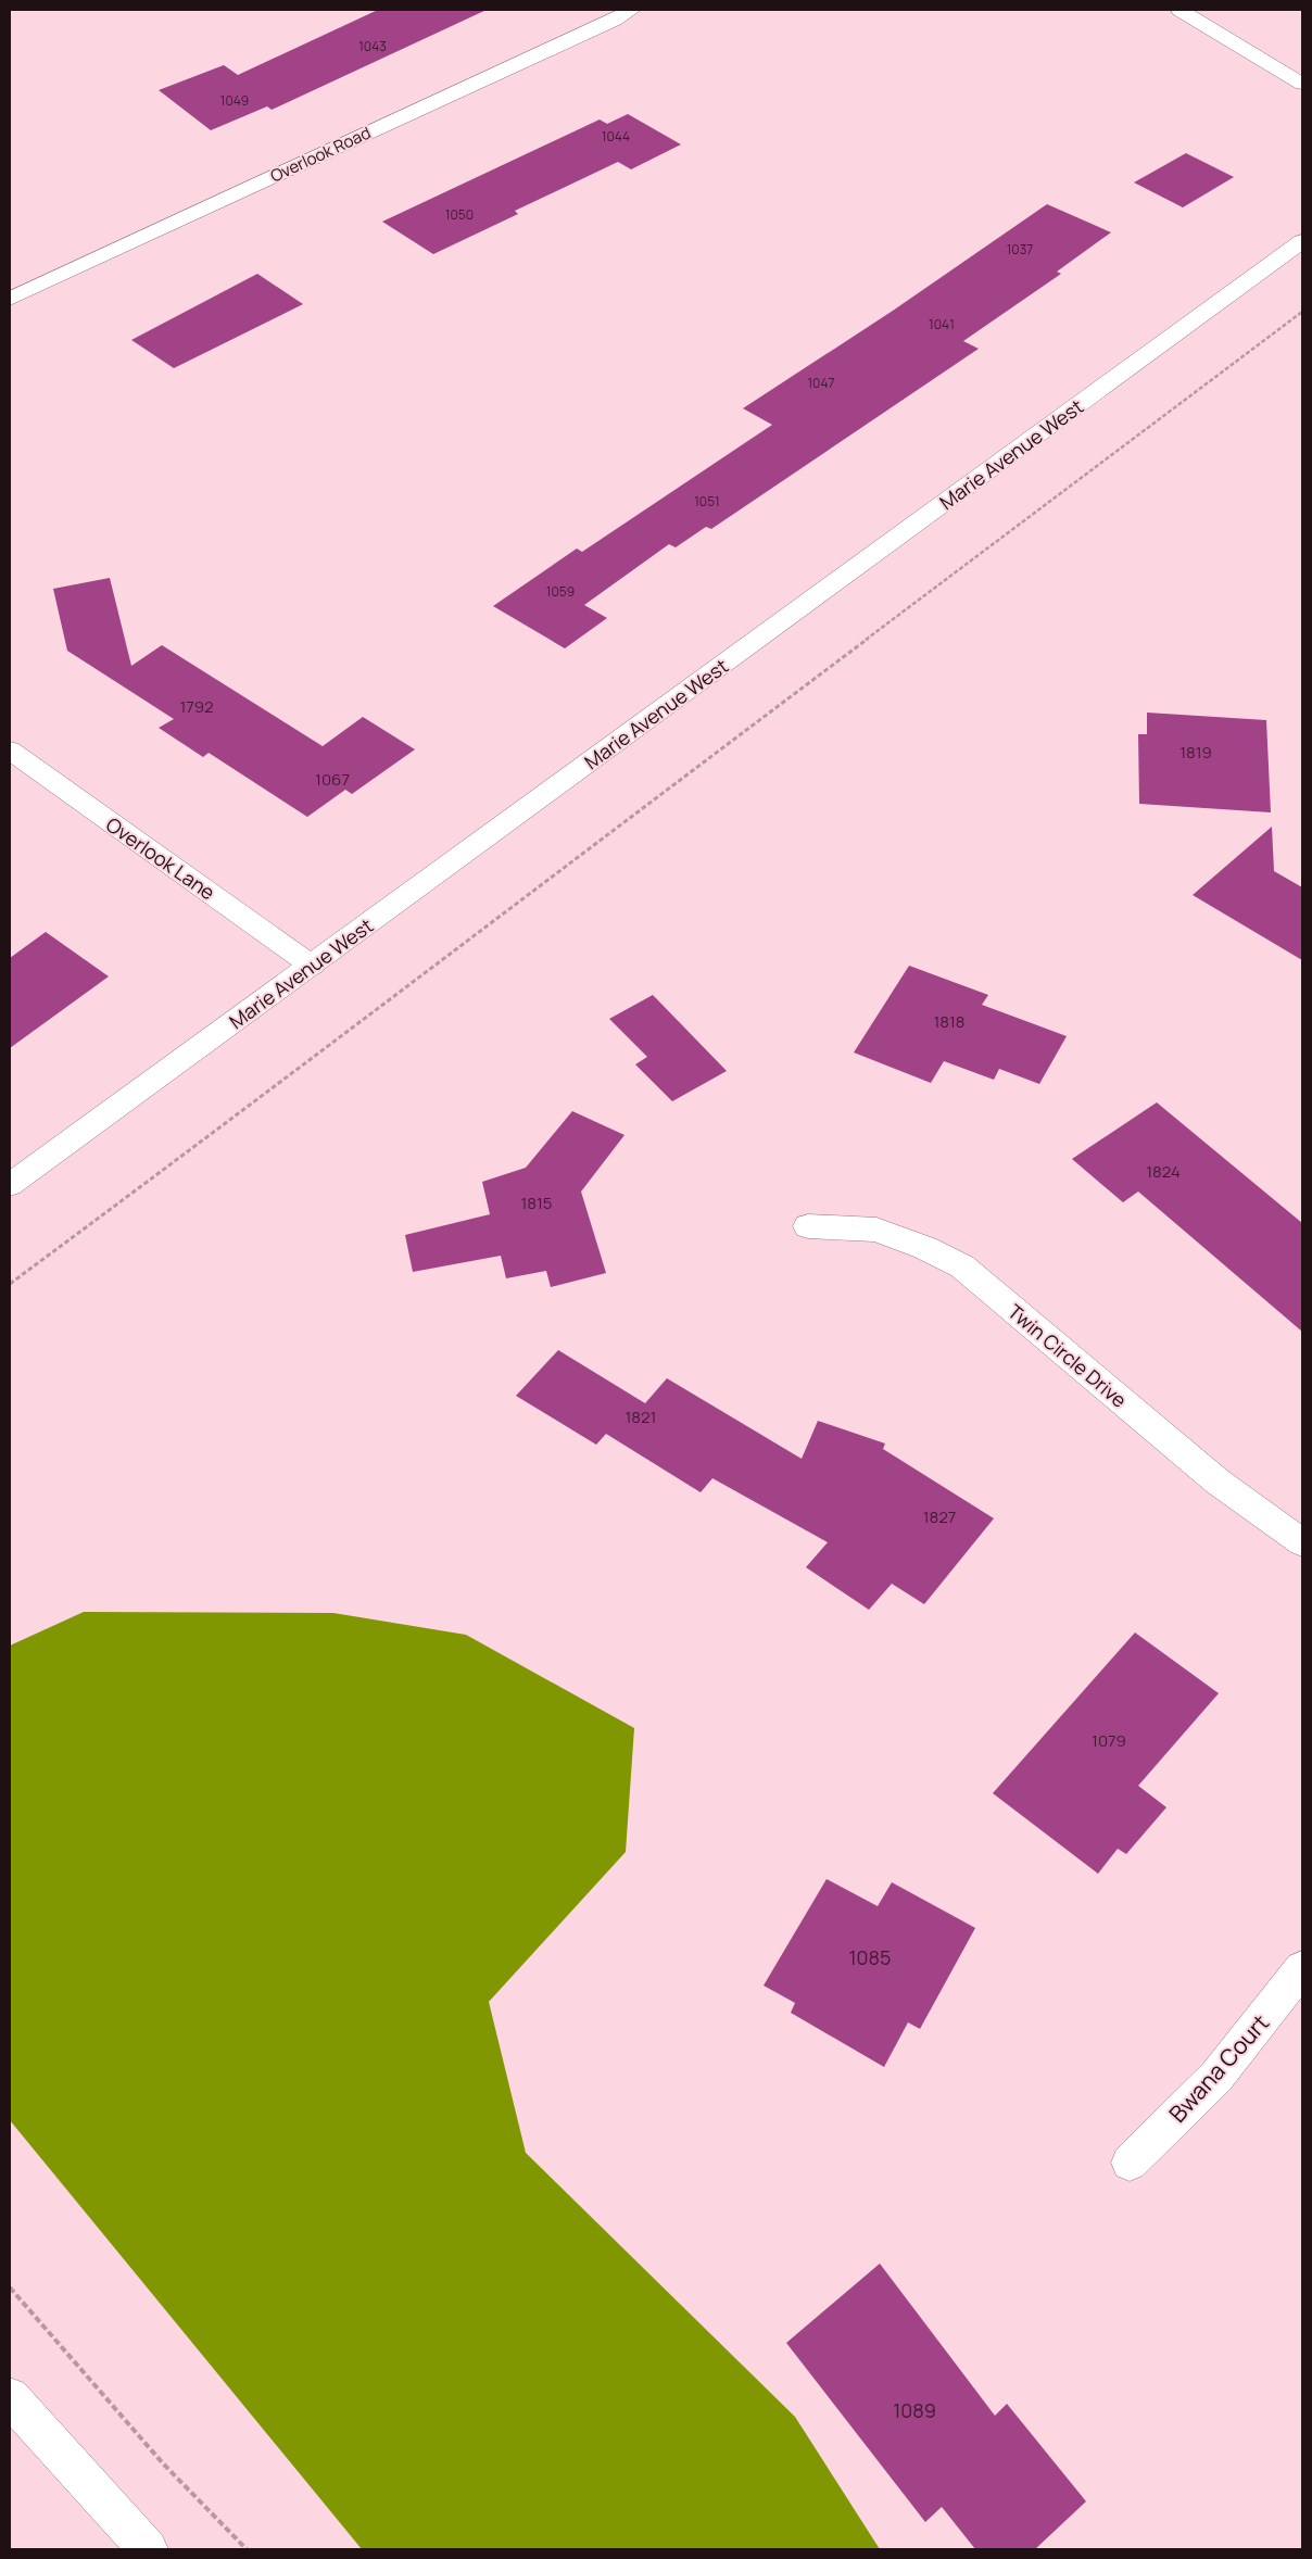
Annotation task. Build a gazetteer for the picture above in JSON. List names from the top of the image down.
{
  "streets": {
    "street": [
      "Overlook Road",
      "Marie Avenue West",
      "Overlook Lane",
      "Twin Circle Drive",
      "Bwana Court"
    ]
  },
  "crossings": [
    ["Marie Avenue West", "Overlook Lane"]
  ],
  "house_numbers": [
    "1043",
    "1049",
    "1044",
    "1050",
    "1037",
    "1041",
    "1047",
    "1051",
    "1059",
    "1792",
    "1819",
    "1067",
    "1818",
    "1824",
    "1815",
    "1821",
    "1827",
    "1079",
    "1085",
    "1089"
  ]
}
